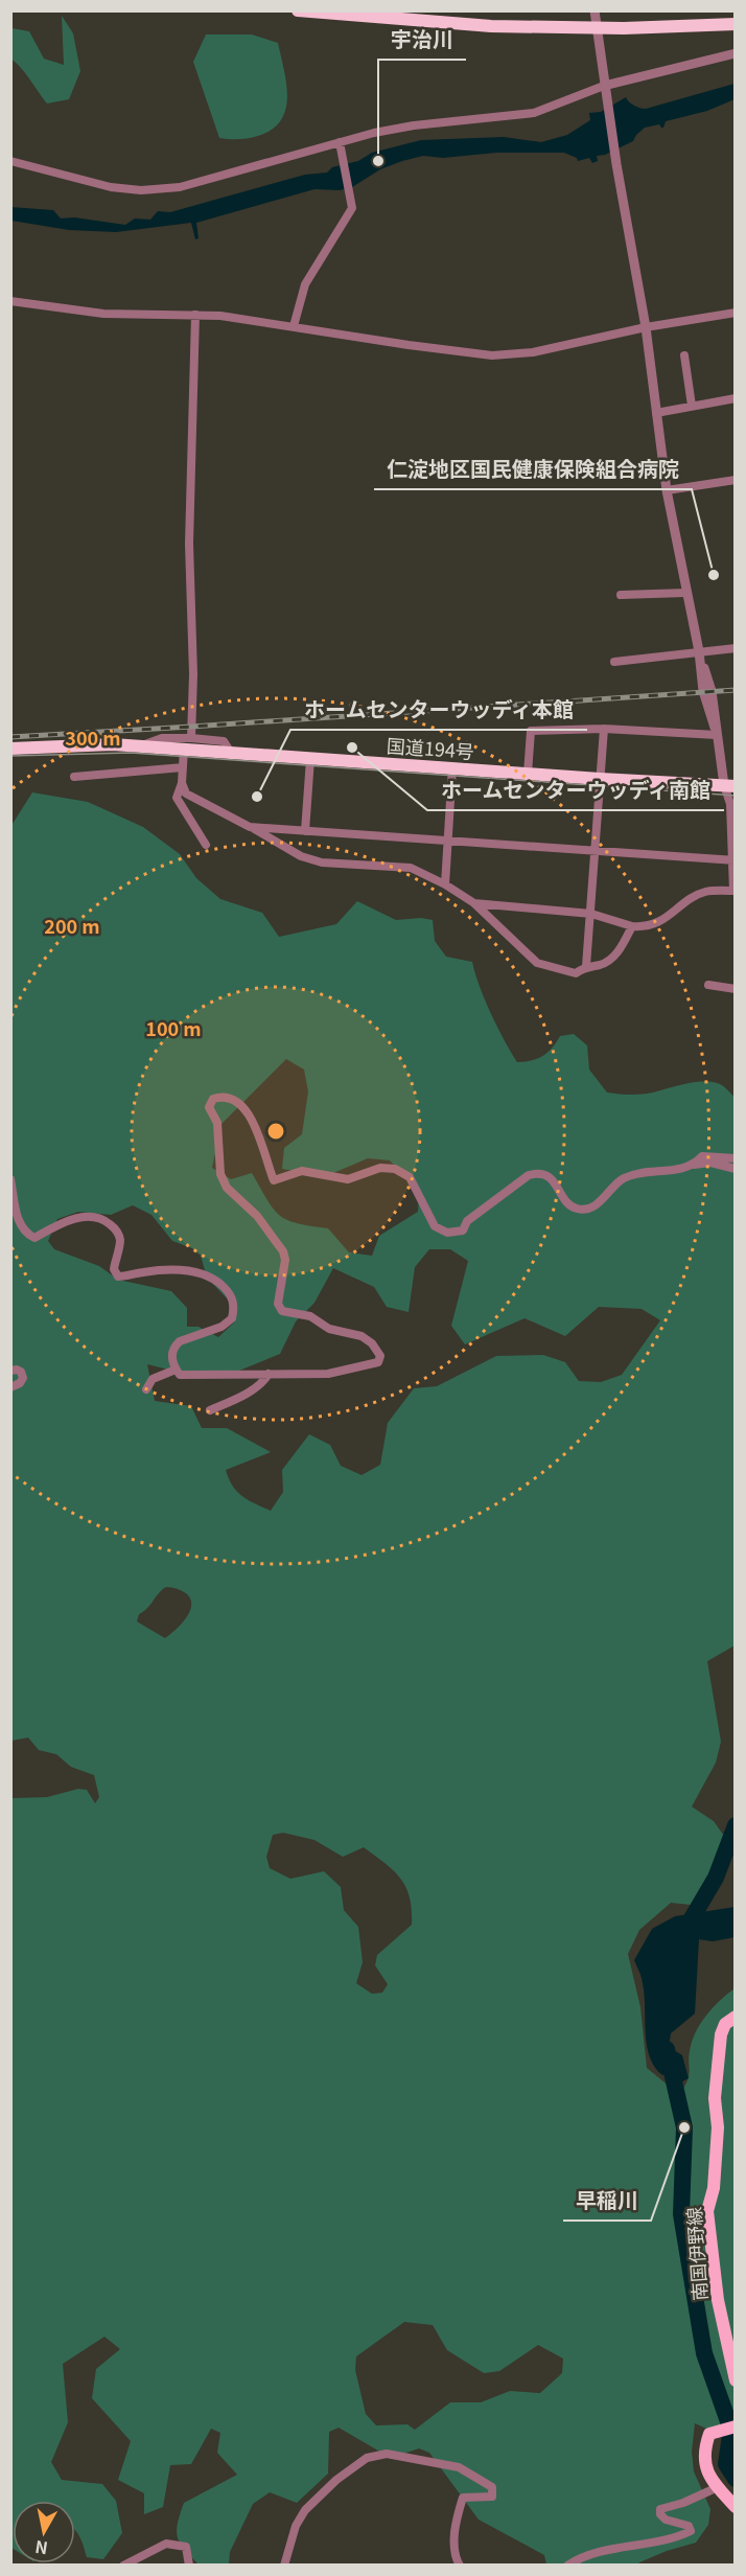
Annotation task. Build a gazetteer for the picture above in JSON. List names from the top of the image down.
{
  "streets": {
    "highway": ["国道194号"],
    "main road": ["南国伊野線"]
  },
  "places": [
    "宇治川",
    "仁淀地区国民健康保険組合病院",
    "ホームセンターウッディ南館",
    "ホームセンターウッディ本館",
    "早稲川"
  ],
  "north": "bottom",
  "rings": ["300 m", "200 m", "100 m"]
}
